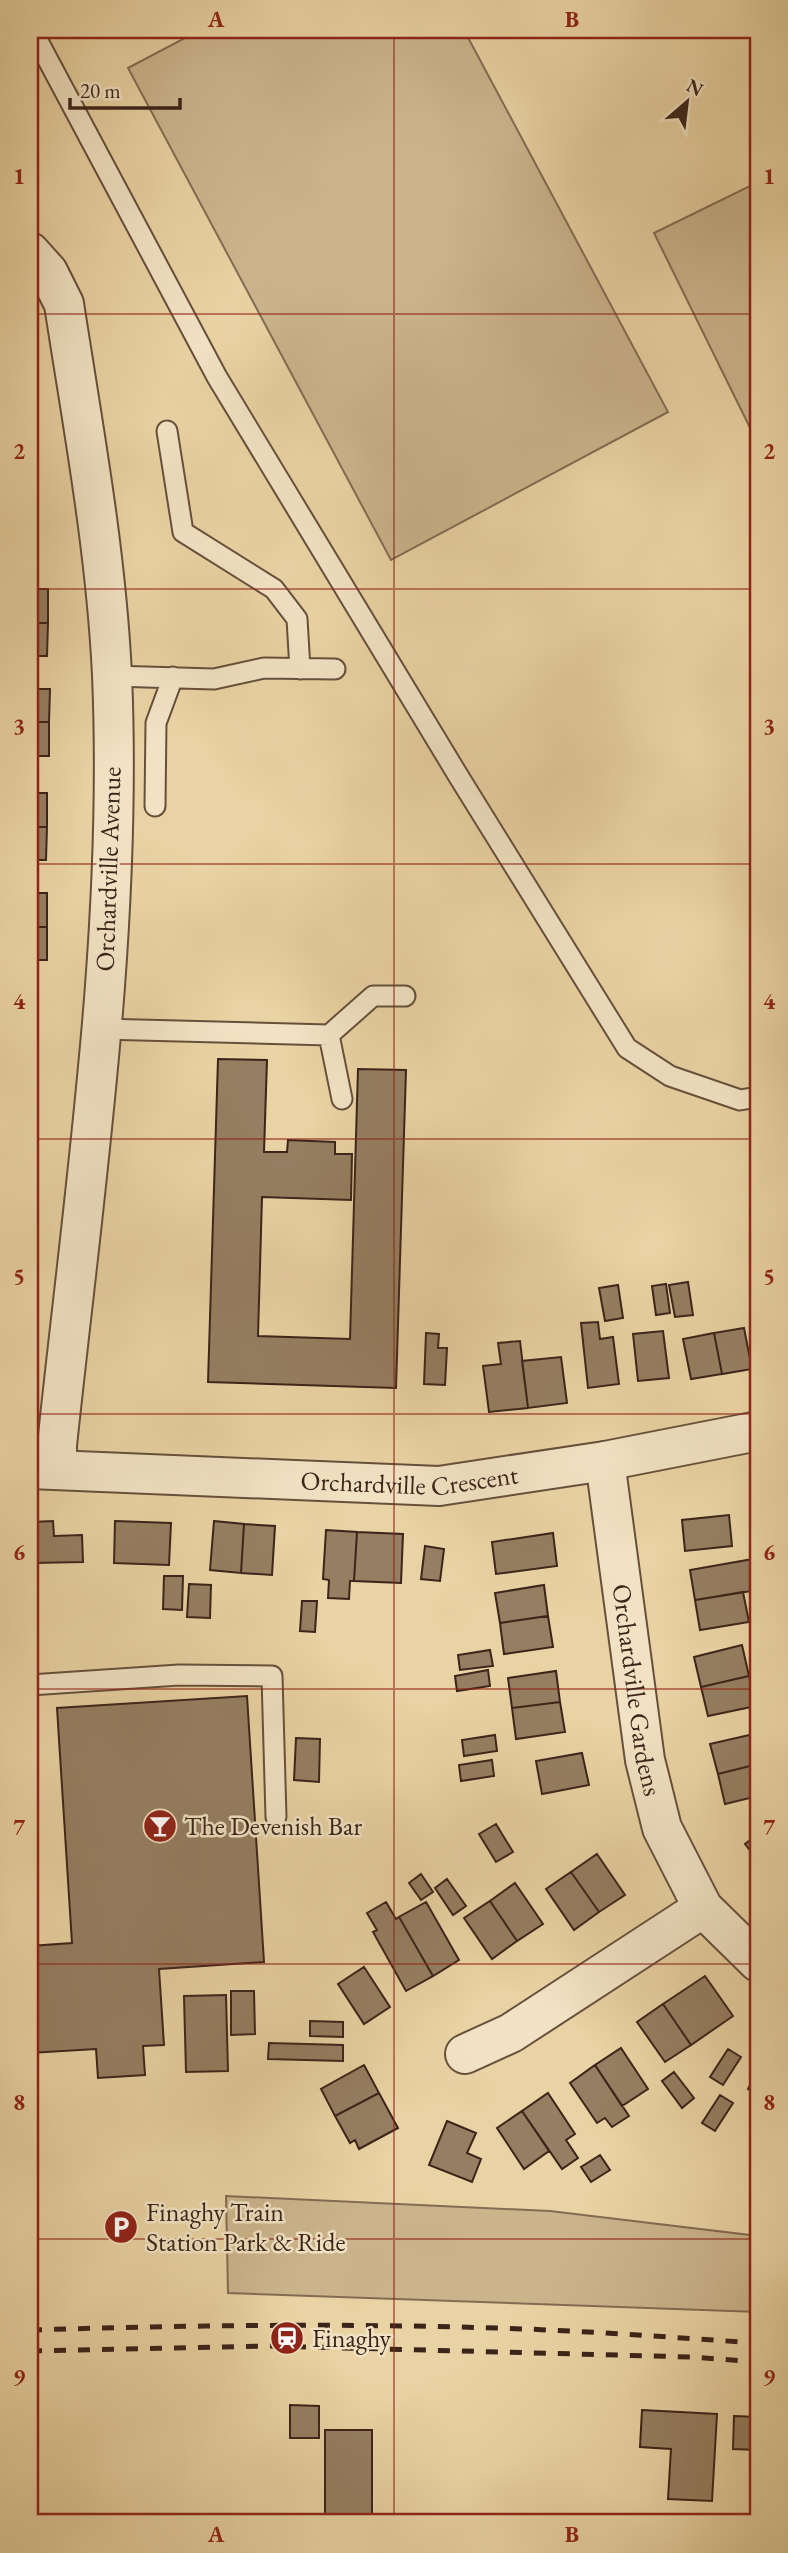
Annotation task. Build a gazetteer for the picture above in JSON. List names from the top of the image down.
{
  "streets": {
    "street": ["Orchardville Avenue", "Orchardville Crescent", "Orchardville Gardens"]
  },
  "crossings": [
    ["Orchardville Avenue", "Orchardville Crescent"],
    ["Orchardville Crescent", "Orchardville Gardens"]
  ],
  "places": {
    "bar": ["The Devenish Bar"],
    "parking": ["Finaghy Train Station Park & Ride"],
    "station": ["Finaghy"]
  },
  "scale_bar": "20 m",
  "north": "top right",
  "grid": {
    "columns": ["A", "B"],
    "rows": [
      "1",
      "2",
      "3",
      "4",
      "5",
      "6",
      "7",
      "8",
      "9"
    ]
  }
}
